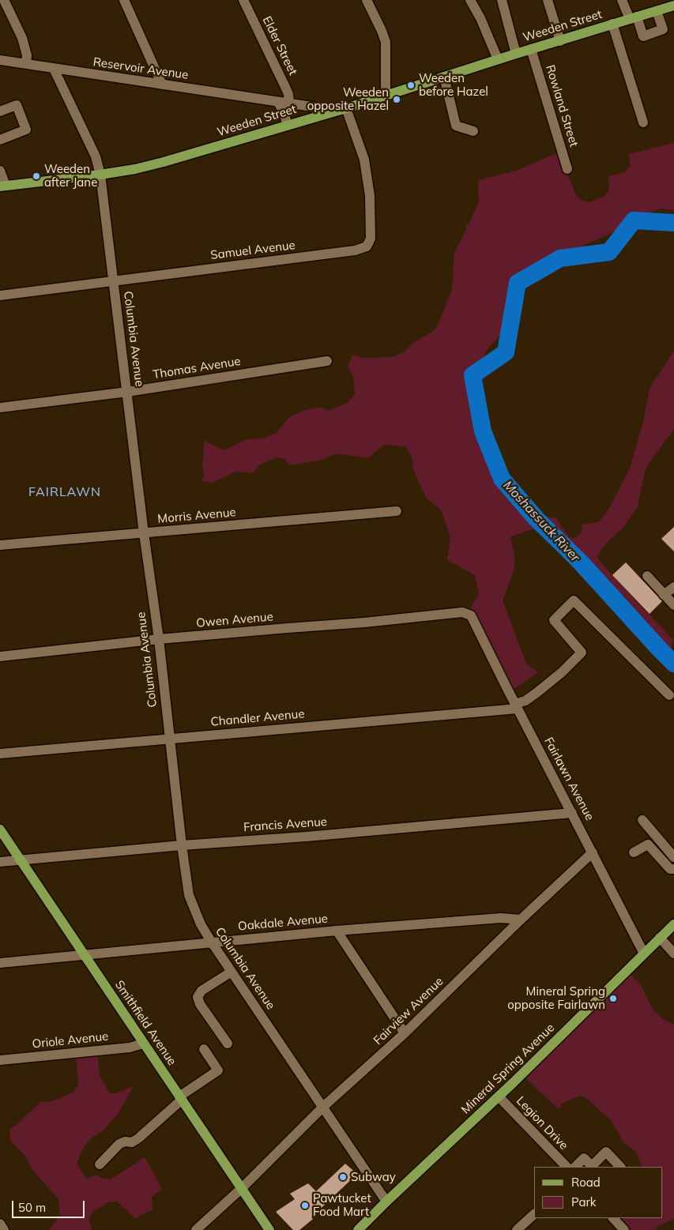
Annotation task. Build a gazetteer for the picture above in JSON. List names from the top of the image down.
{
  "streets": {
    "main road": ["Weeden Street", "Smithfield Avenue", "Mineral Spring Avenue"],
    "street": [
      "Elder Street",
      "Reservoir Avenue",
      "Rowland Street",
      "Samuel Avenue",
      "Columbia Avenue",
      "Thomas Avenue",
      "Morris Avenue",
      "Owen Avenue",
      "Chandler Avenue",
      "Fairlawn Avenue",
      "Francis Avenue",
      "Oakdale Avenue",
      "Fairview Avenue",
      "Oriole Avenue",
      "Legion Drive"
    ]
  },
  "crossings": [
    ["Weeden Street", "Reservoir Avenue"],
    ["Weeden Street", "Rowland Street"],
    ["Weeden Street", "Samuel Avenue"],
    ["Weeden Street", "Columbia Avenue"],
    ["Elder Street", "Reservoir Avenue"],
    ["Reservoir Avenue", "Samuel Avenue"],
    ["Reservoir Avenue", "Columbia Avenue"],
    ["Samuel Avenue", "Columbia Avenue"],
    ["Columbia Avenue", "Thomas Avenue"],
    ["Columbia Avenue", "Morris Avenue"],
    ["Columbia Avenue", "Owen Avenue"],
    ["Columbia Avenue", "Chandler Avenue"],
    ["Columbia Avenue", "Francis Avenue"],
    ["Columbia Avenue", "Oakdale Avenue"],
    ["Columbia Avenue", "Fairview Avenue"],
    ["Columbia Avenue", "Mineral Spring Avenue"],
    ["Owen Avenue", "Fairlawn Avenue"],
    ["Chandler Avenue", "Fairlawn Avenue"],
    ["Fairlawn Avenue", "Francis Avenue"],
    ["Fairlawn Avenue", "Fairview Avenue"],
    ["Fairlawn Avenue", "Mineral Spring Avenue"],
    ["Francis Avenue", "Smithfield Avenue"],
    ["Oakdale Avenue", "Fairview Avenue"],
    ["Oakdale Avenue", "Smithfield Avenue"],
    ["Fairview Avenue", "Smithfield Avenue"],
    ["Smithfield Avenue", "Oriole Avenue"],
    ["Mineral Spring Avenue", "Legion Drive"]
  ],
  "districts": ["FAIRLAWN"],
  "water": ["Moshassuck River"],
  "places": [
    "Weeden before Hazel",
    "Weeden opposite Hazel",
    "Weeden after Jane",
    "Mineral Spring opposite Fairlawn",
    "Subway",
    "Pawtucket Food Mart"
  ],
  "legend": ["Road", "Park"],
  "scale_bar": "50 m"
}
